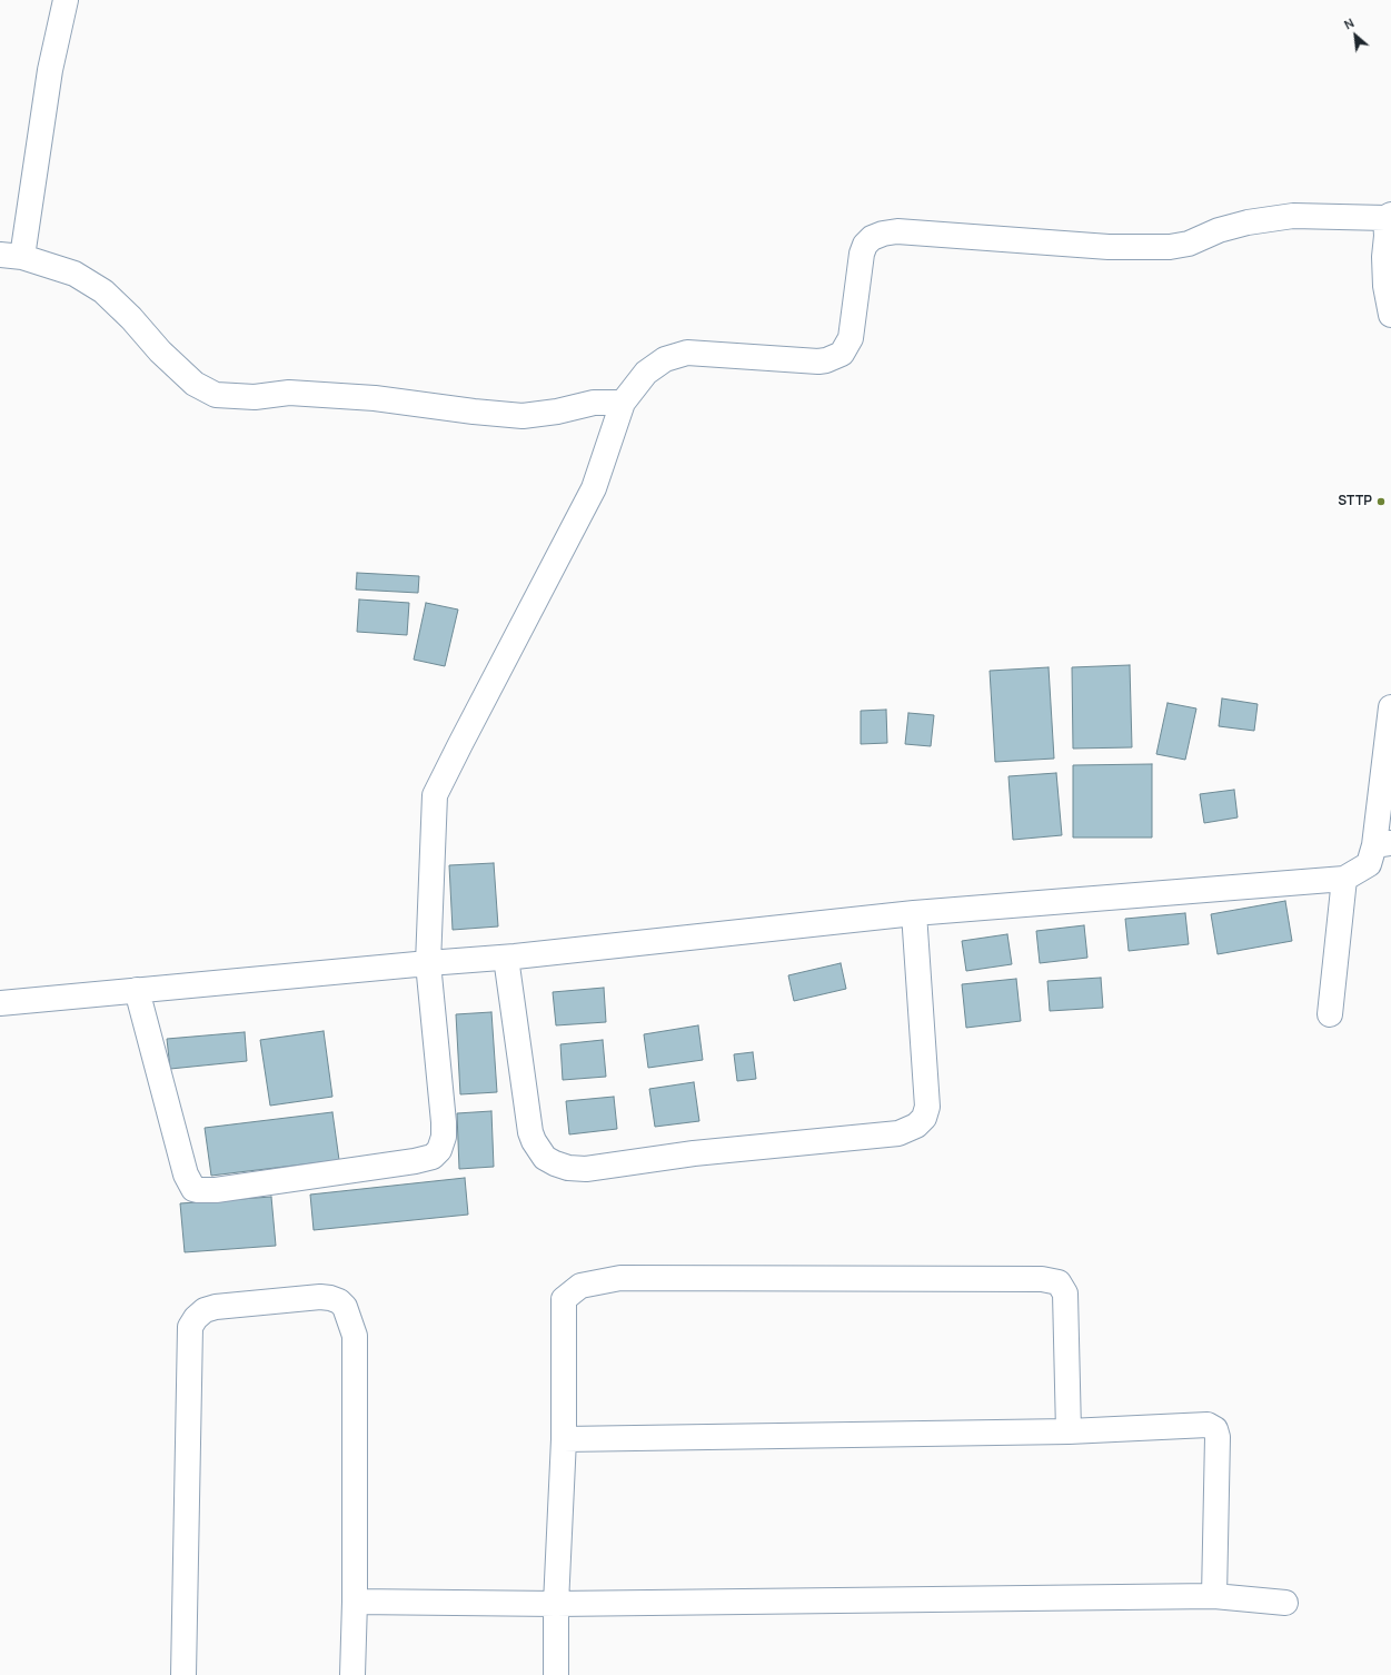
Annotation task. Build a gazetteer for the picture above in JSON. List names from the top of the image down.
{
  "places": ["STTP"],
  "north": "top left"
}
